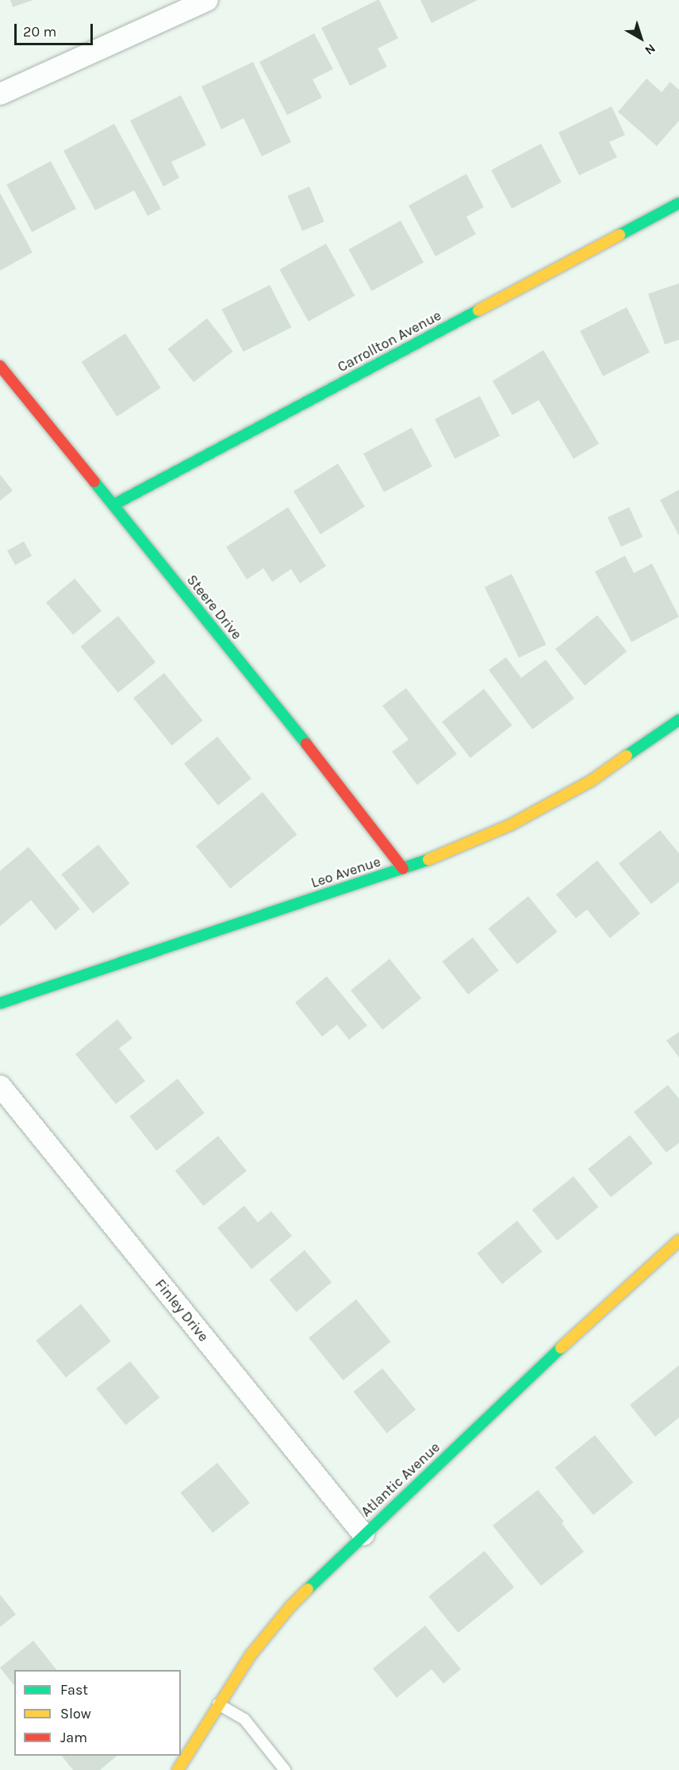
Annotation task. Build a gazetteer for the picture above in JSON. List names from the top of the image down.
{
  "streets": {
    "street": [
      "Carrollton Avenue",
      "Steere Drive",
      "Leo Avenue",
      "Finley Drive",
      "Atlantic Avenue"
    ]
  },
  "crossings": [
    ["Carrollton Avenue", "Steere Drive"],
    ["Steere Drive", "Leo Avenue"],
    ["Finley Drive", "Atlantic Avenue"]
  ],
  "legend": ["Fast", "Slow", "Jam"],
  "scale_bar": "20 m",
  "north": "bottom right"
}
